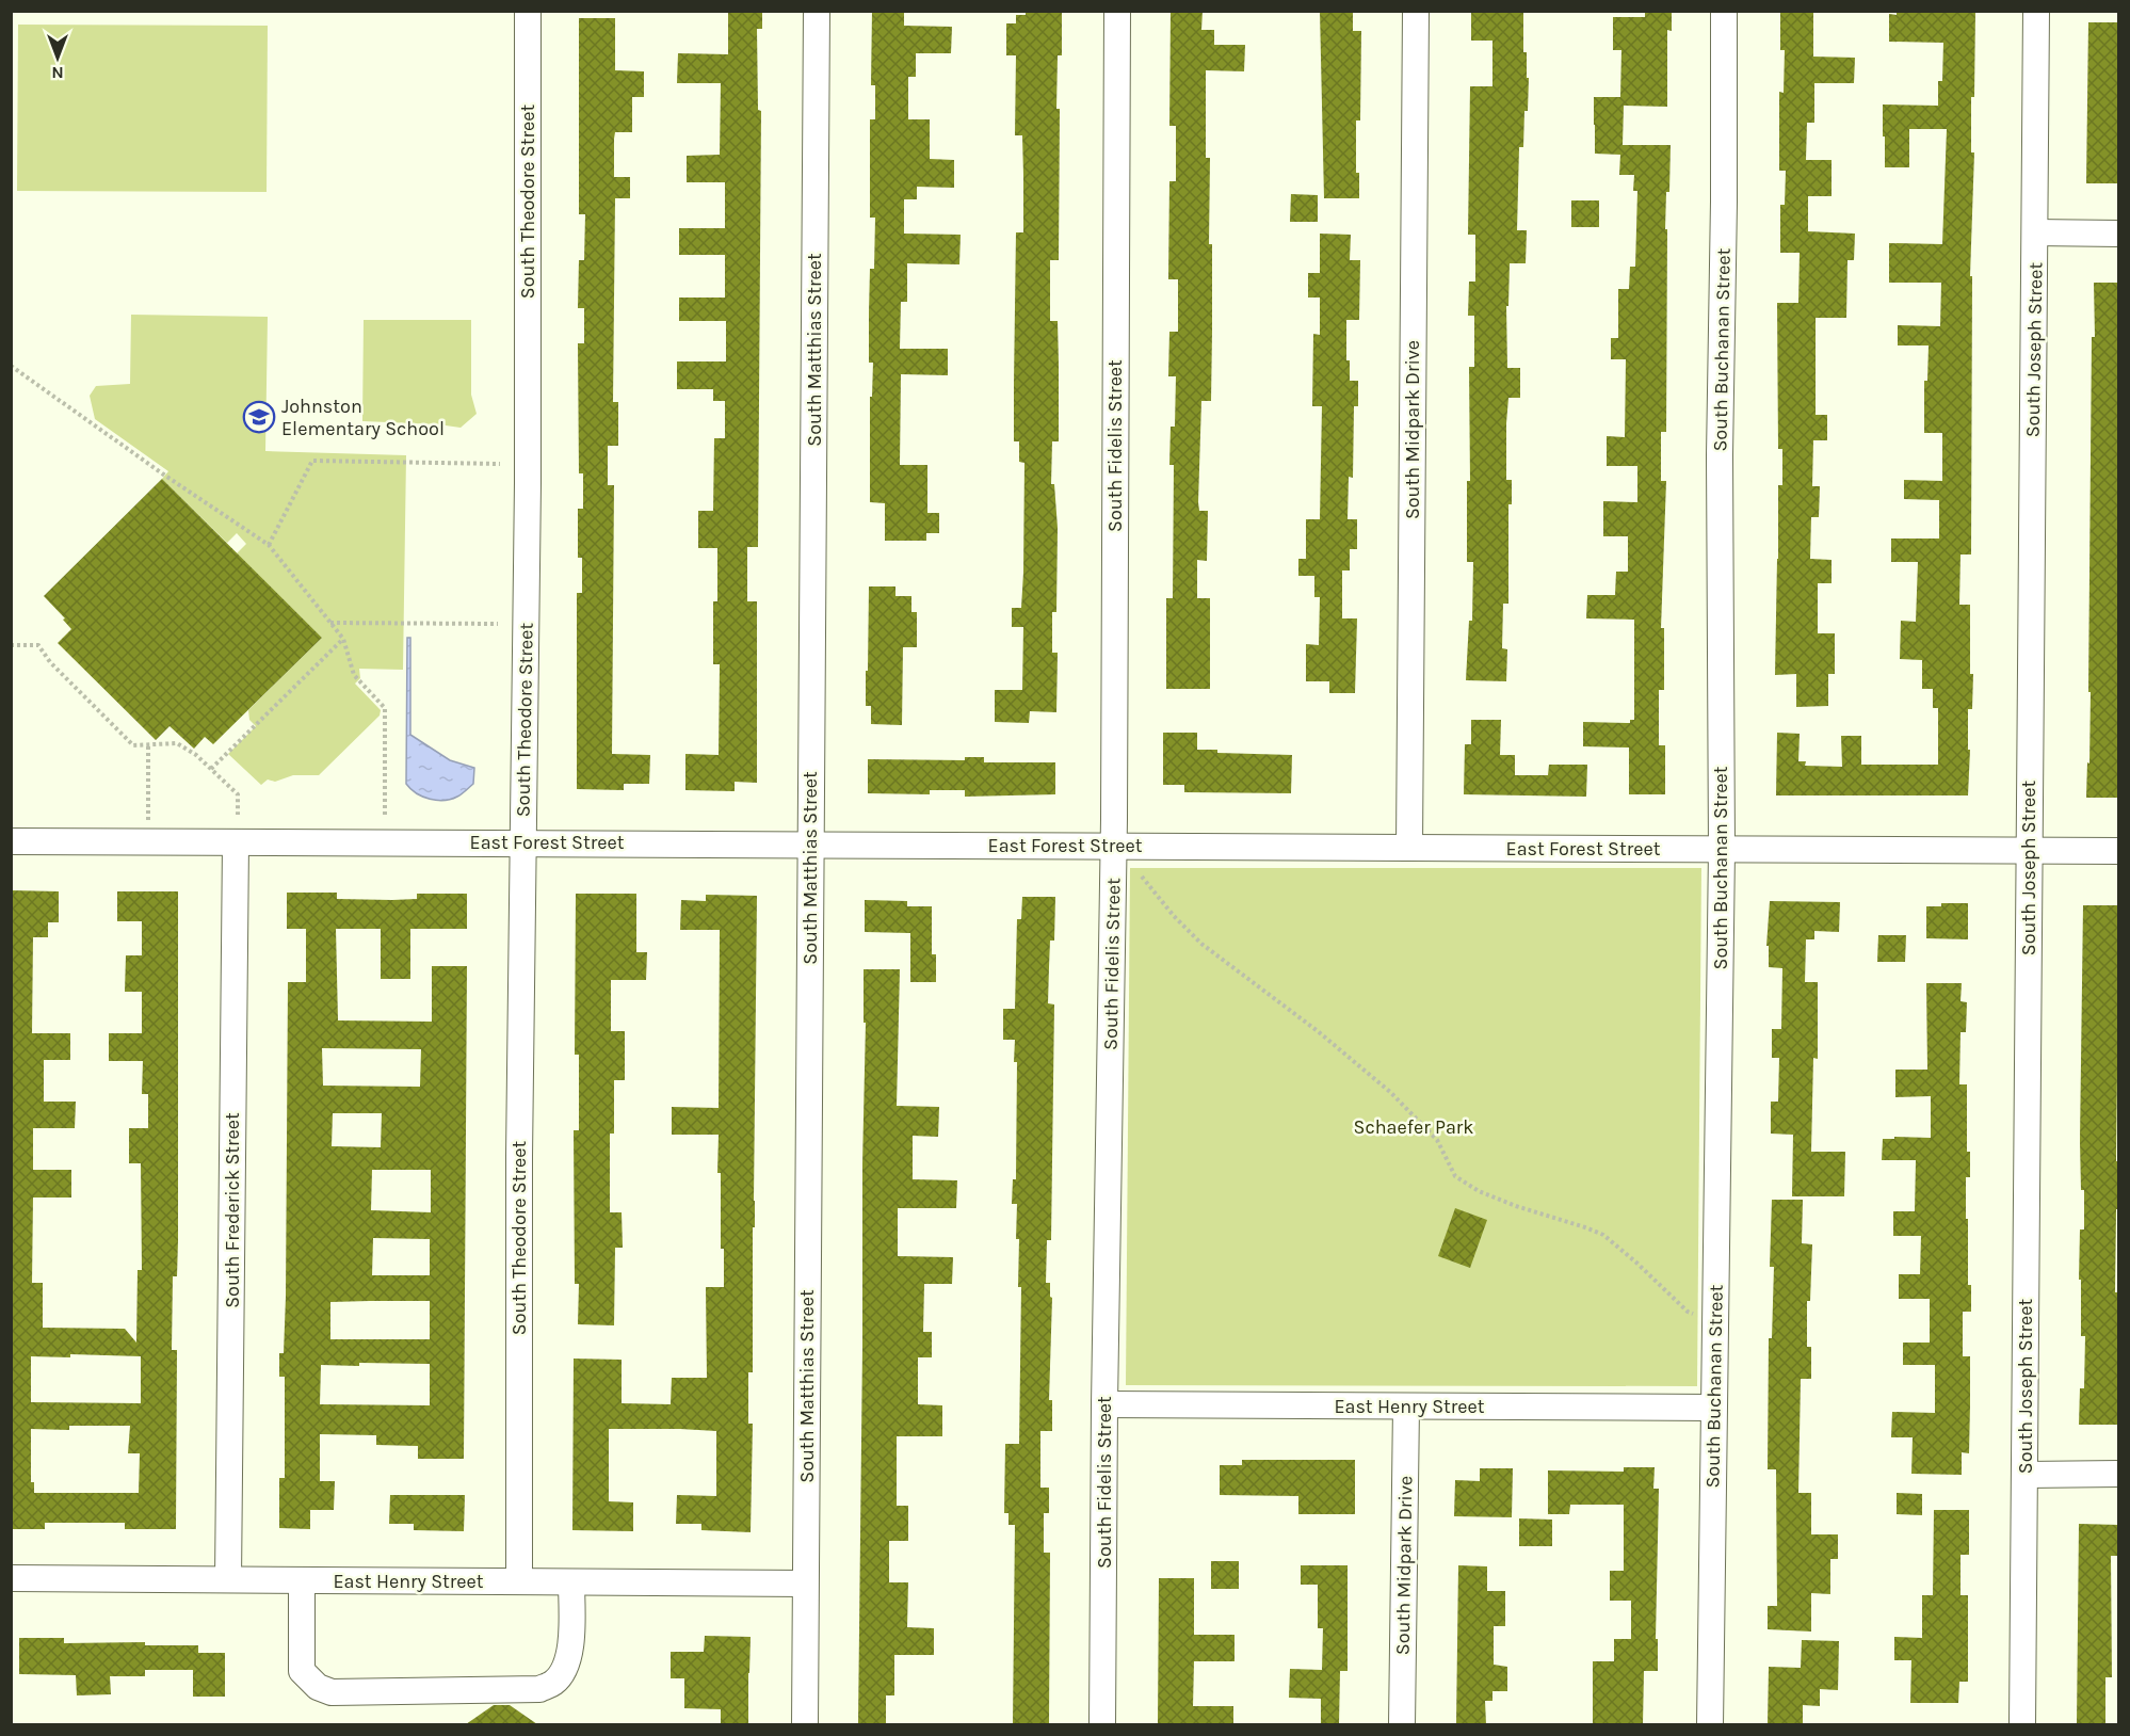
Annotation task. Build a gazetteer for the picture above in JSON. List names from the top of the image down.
{
  "streets": {
    "street": [
      "South Theodore Street",
      "South Matthias Street",
      "South Buchanan Street",
      "South Joseph Street",
      "South Midpark Drive",
      "South Fidelis Street",
      "East Forest Street",
      "South Frederick Street",
      "East Henry Street"
    ]
  },
  "crossings": [
    ["South Theodore Street", "East Forest Street"],
    ["South Theodore Street", "East Henry Street"],
    ["South Matthias Street", "East Forest Street"],
    ["South Matthias Street", "East Henry Street"],
    ["South Buchanan Street", "East Forest Street"],
    ["South Buchanan Street", "East Henry Street"],
    ["South Joseph Street", "East Forest Street"],
    ["South Midpark Drive", "East Forest Street"],
    ["South Midpark Drive", "East Henry Street"],
    ["South Fidelis Street", "East Forest Street"],
    ["South Fidelis Street", "East Henry Street"],
    ["East Forest Street", "South Frederick Street"],
    ["South Frederick Street", "East Henry Street"]
  ],
  "parks": ["Schaefer Park"],
  "places": {
    "school or university": ["Johnston Elementary School"]
  },
  "north": "bottom"
}
